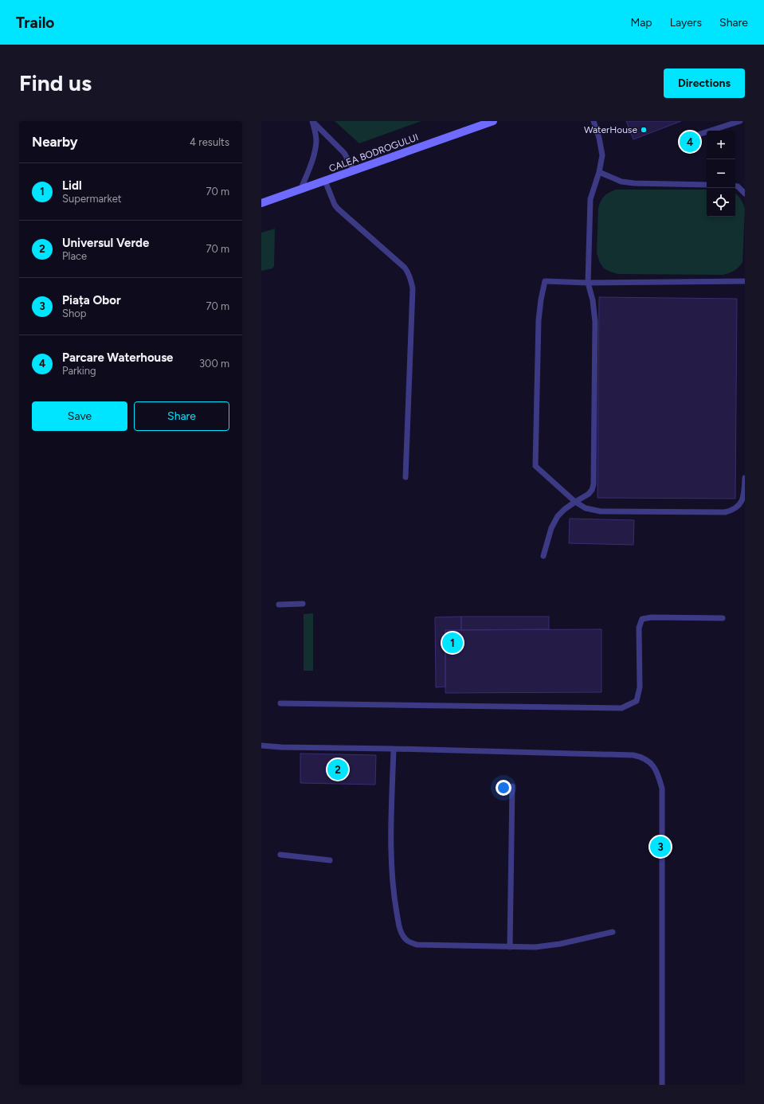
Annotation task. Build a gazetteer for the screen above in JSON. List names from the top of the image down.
{
  "streets": {
    "main road": ["CALEA BODROGULUI"]
  },
  "places": ["WaterHouse"],
  "page": {
    "header": "Trailo",
    "nav": ["Map", "Layers", "Share"],
    "buttons": [
      "Directions",
      ["Save", "Share"]
    ],
    "title": "Find us",
    "heading": ["Nearby", "4 results"],
    "pins": [
      "4",
      "1",
      "2",
      "3"
    ],
    "map_buttons": ["+", "−"],
    "list": [
      {
        "mark": "1",
        "name": "Lidl",
        "note": "Supermarket",
        "value": "70 m"
      },
      {
        "mark": "2",
        "name": "Universul Verde",
        "note": "Place",
        "value": "70 m"
      },
      {
        "mark": "3",
        "name": "Piața Obor",
        "note": "Shop",
        "value": "70 m"
      },
      {
        "mark": "4",
        "name": "Parcare Waterhouse",
        "note": "Parking",
        "value": "300 m"
      }
    ]
  }
}
